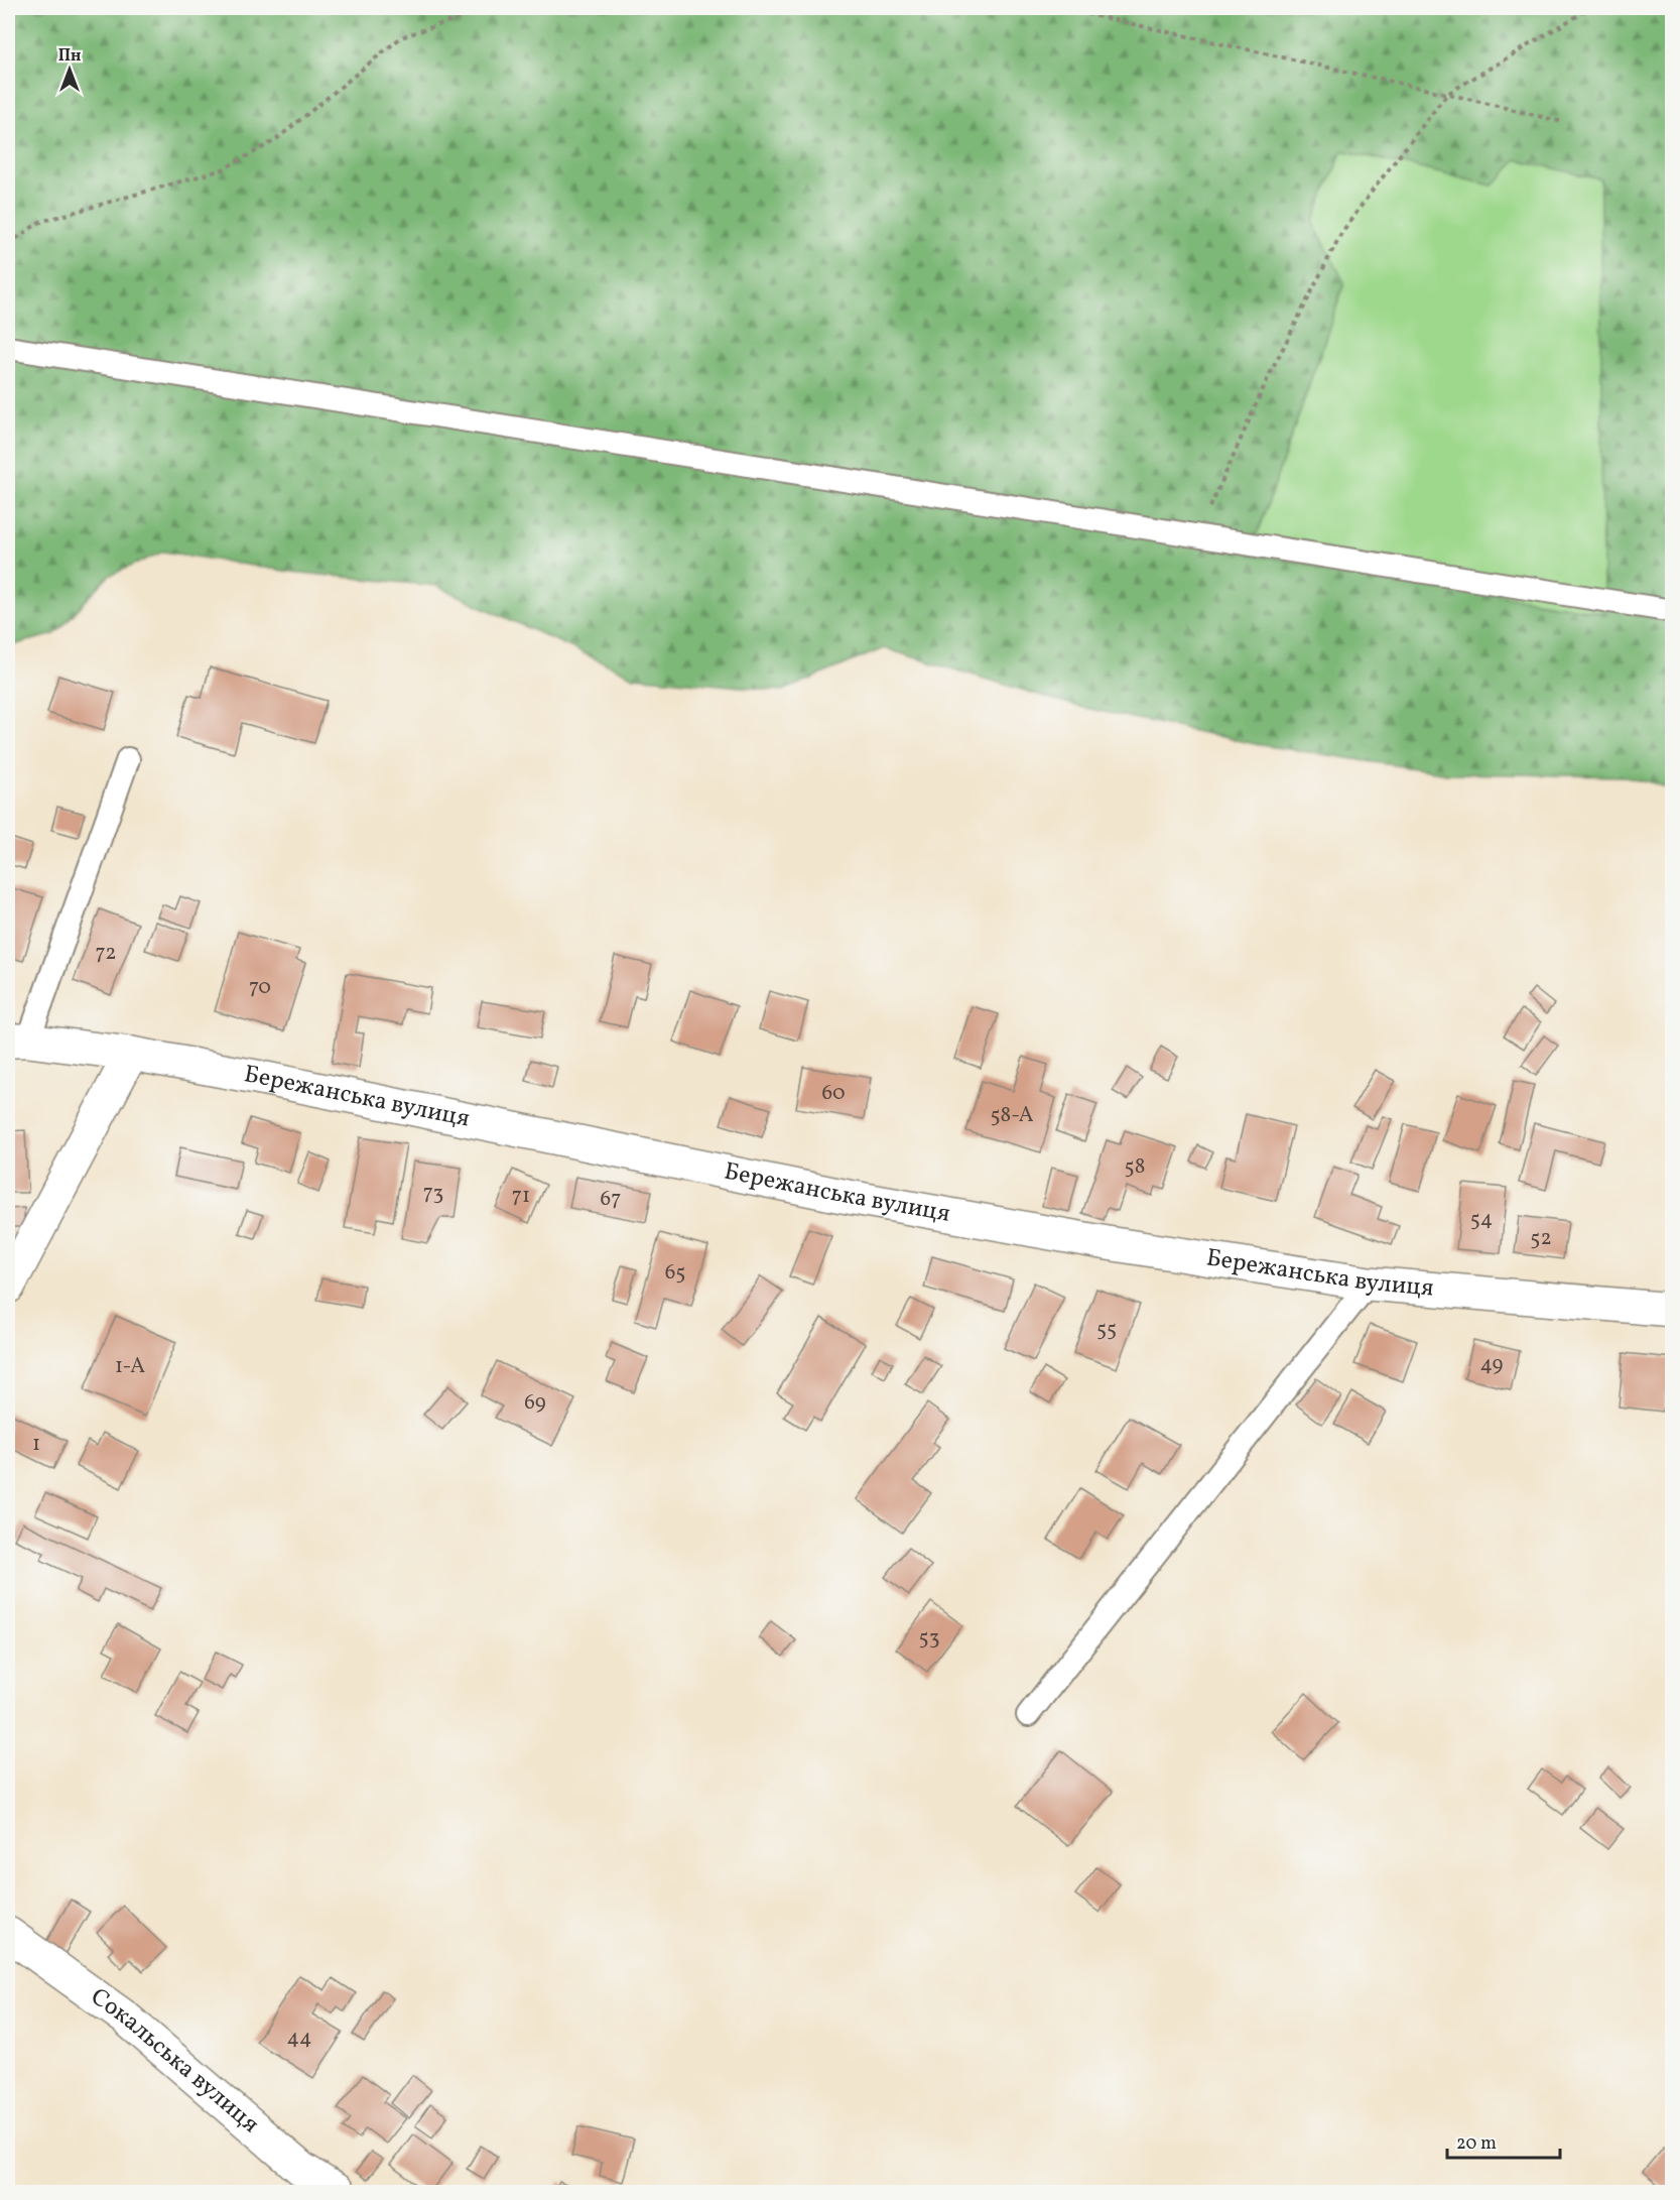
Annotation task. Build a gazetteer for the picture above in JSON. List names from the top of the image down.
{
  "streets": {
    "street": ["Бережанська вулиця", "Сокальська вулиця"]
  },
  "house_numbers": [
    "72",
    "70",
    "60",
    "58-А",
    "58",
    "73",
    "71",
    "67",
    "54",
    "52",
    "65",
    "55",
    "49",
    "1-А",
    "69",
    "1",
    "53",
    "44"
  ],
  "scale_bar": "20 m",
  "north": "top"
}
